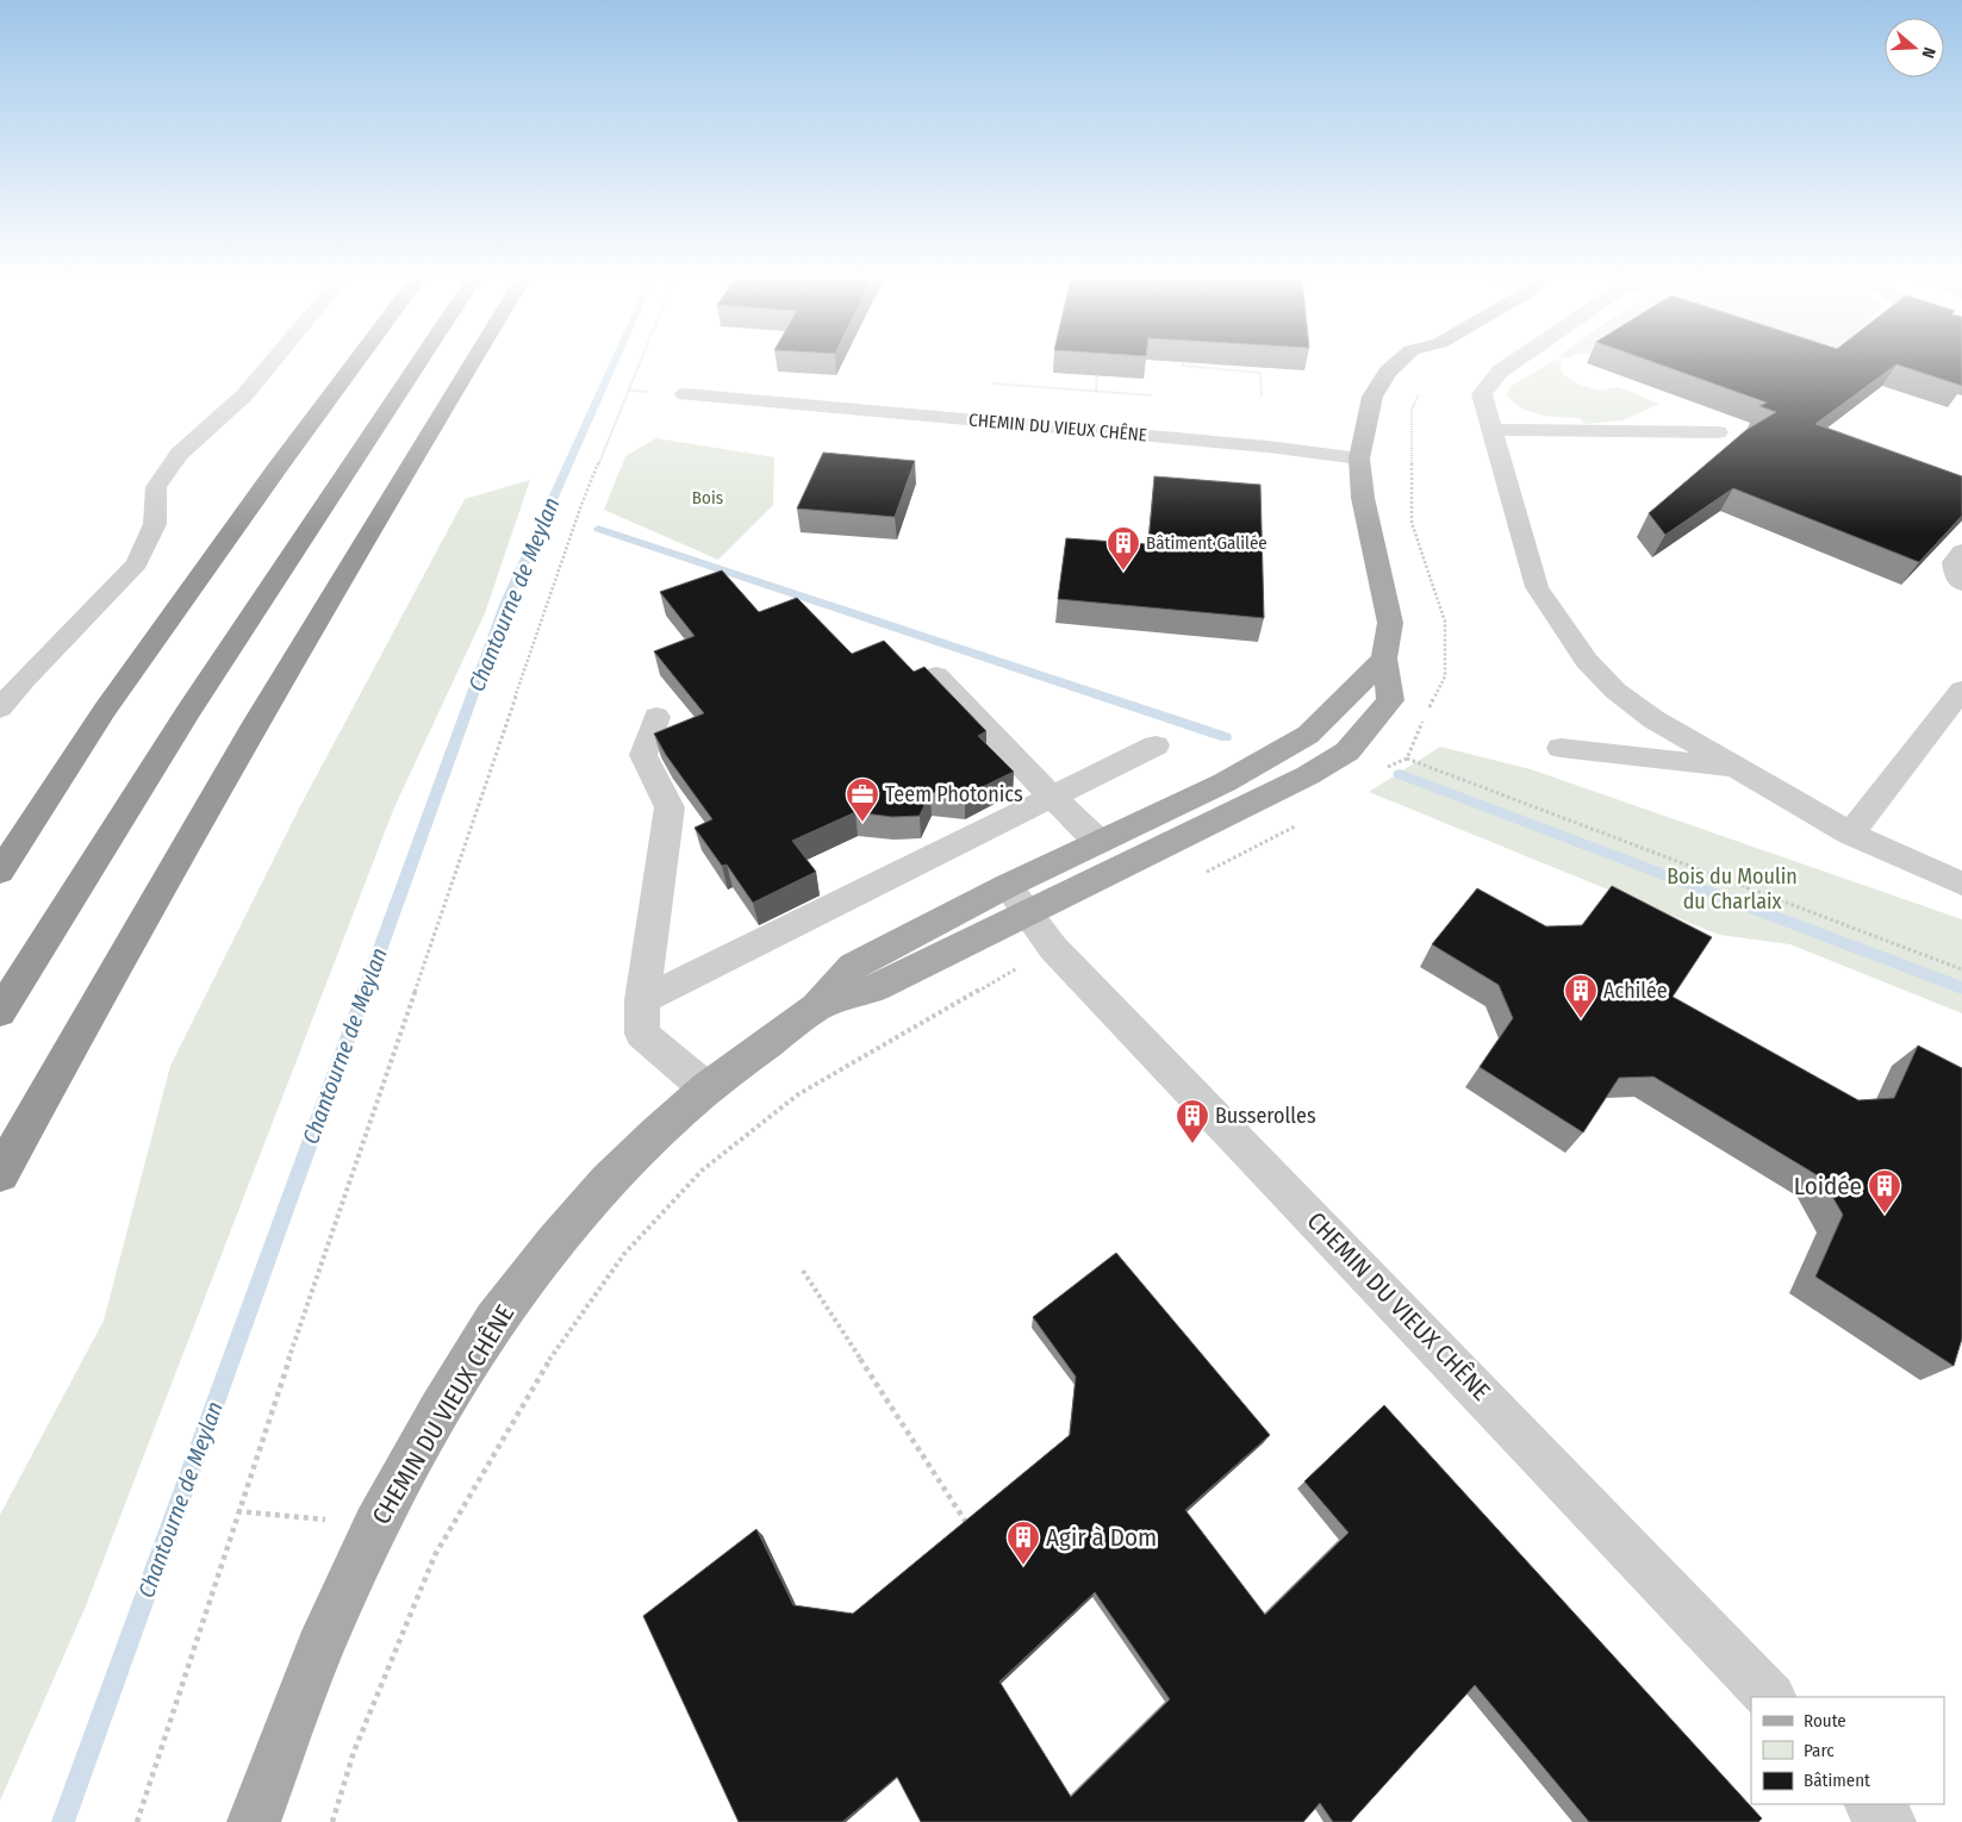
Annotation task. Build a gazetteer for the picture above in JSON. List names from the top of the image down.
{
  "streets": {
    "main road": ["CHEMIN DU VIEUX CHÊNE"]
  },
  "water": ["Chantourne de Meylan"],
  "parks": ["Bois", "Bois du Moulin du Charlaix"],
  "places": {
    "building": [
      "Bâtiment Galilée",
      "Achilée",
      "Busserolles",
      "Loidée",
      "Agir à Dom"
    ],
    "office": ["Teem Photonics"]
  },
  "legend": ["Route", "Parc", "Bâtiment"],
  "north": "right"
}
